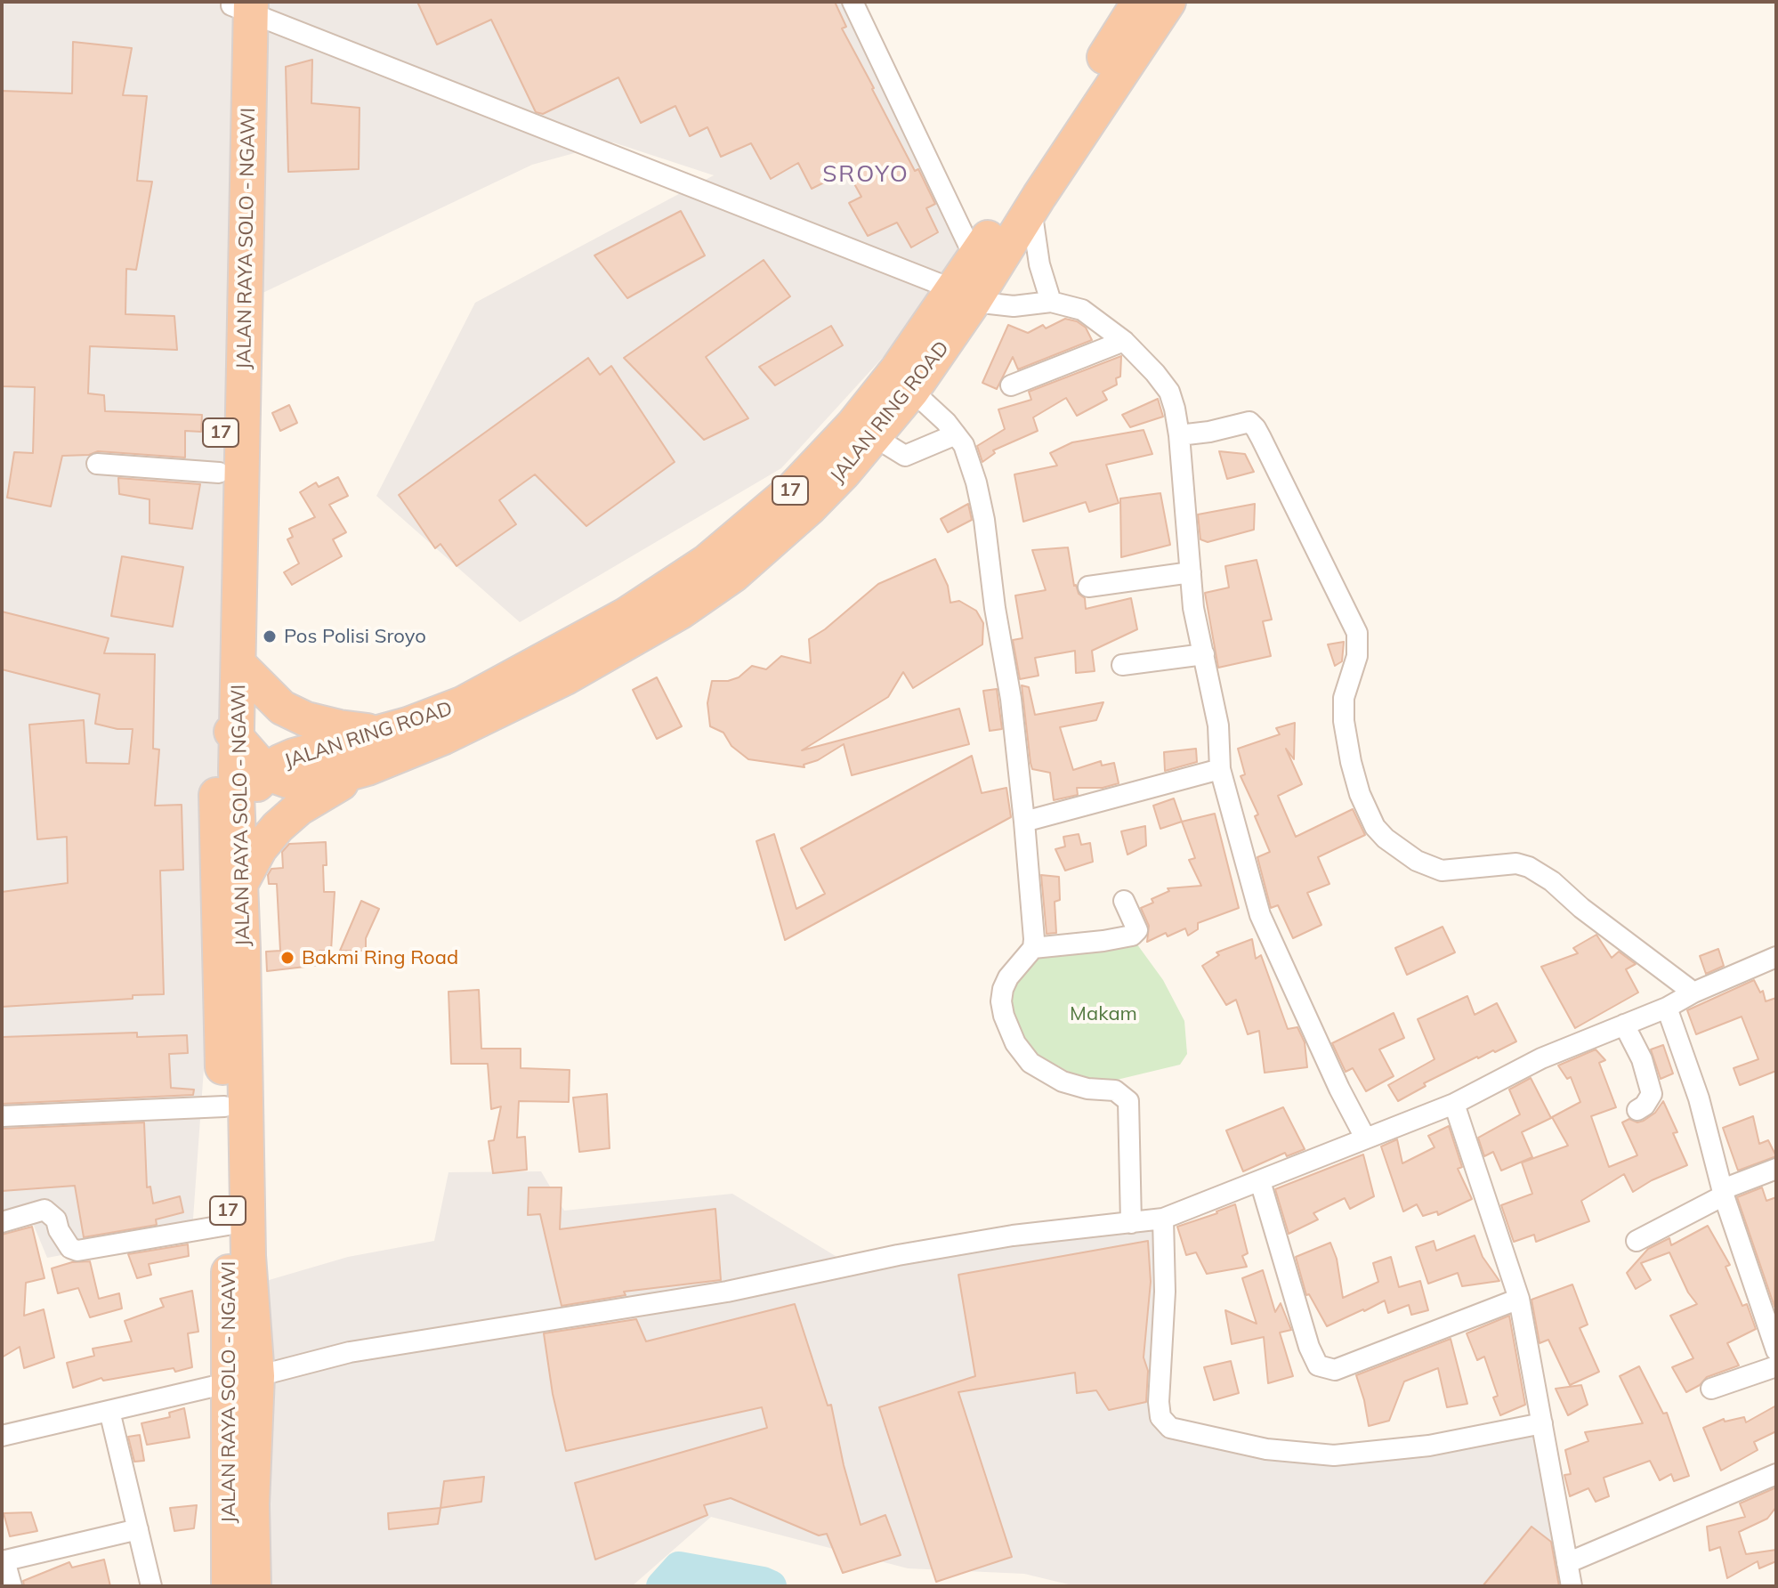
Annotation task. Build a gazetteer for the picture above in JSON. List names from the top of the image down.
{
  "streets": {
    "highway": ["JALAN RAYA SOLO - NGAWI", "JALAN RING ROAD", "17"]
  },
  "crossings": [
    ["JALAN RAYA SOLO - NGAWI", "17"],
    ["JALAN RING ROAD", "17"]
  ],
  "districts": ["SROYO"],
  "parks": ["Makam"],
  "places": ["Pos Polisi Sroyo", "Bakmi Ring Road"]
}
